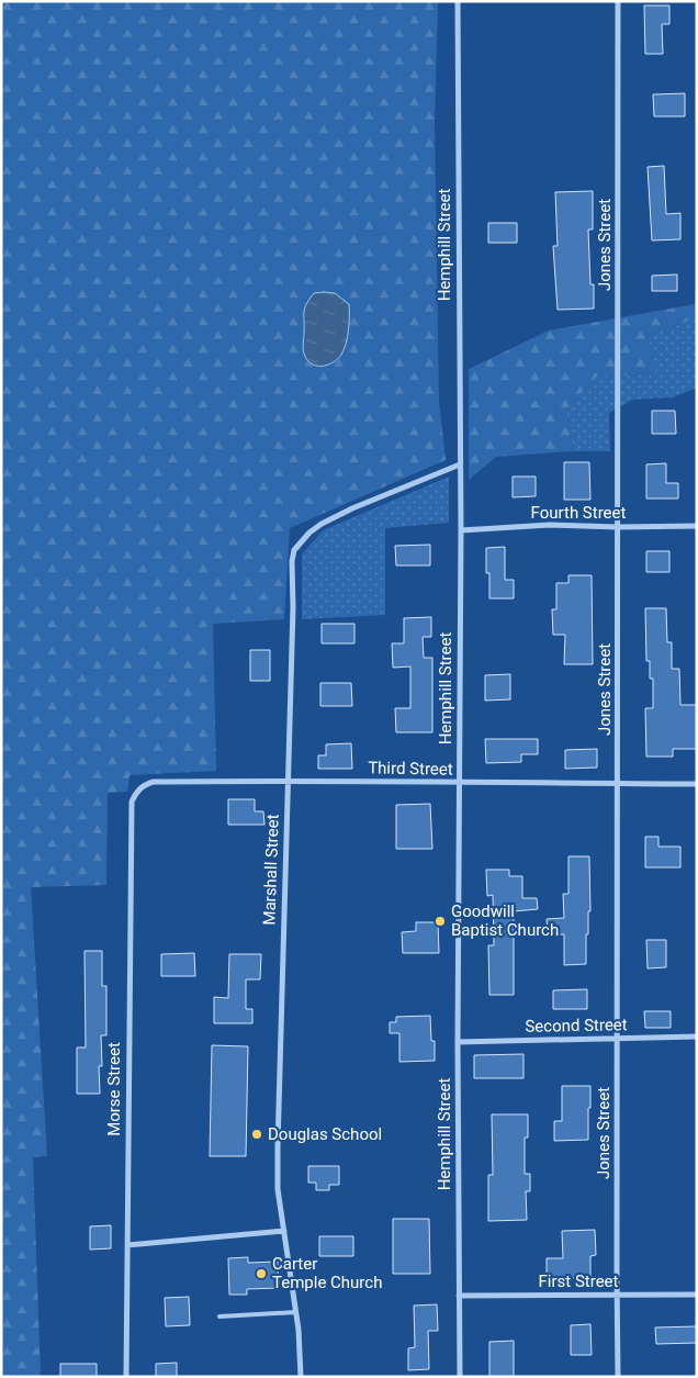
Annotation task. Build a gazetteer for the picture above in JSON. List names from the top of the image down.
{
  "streets": {
    "street": [
      "Hemphill Street",
      "Jones Street",
      "Fourth Street",
      "Third Street",
      "Marshall Street",
      "Second Street",
      "Morse Street",
      "First Street"
    ]
  },
  "crossings": [
    ["Hemphill Street", "Fourth Street"],
    ["Hemphill Street", "Third Street"],
    ["Hemphill Street", "Marshall Street"],
    ["Hemphill Street", "Second Street"],
    ["Hemphill Street", "First Street"],
    ["Jones Street", "Fourth Street"],
    ["Jones Street", "Third Street"],
    ["Jones Street", "Second Street"],
    ["Jones Street", "First Street"],
    ["Third Street", "Marshall Street"],
    ["Third Street", "Morse Street"]
  ],
  "places": ["Goodwill Baptist Church", "Douglas School", "Carter Temple Church"]
}
